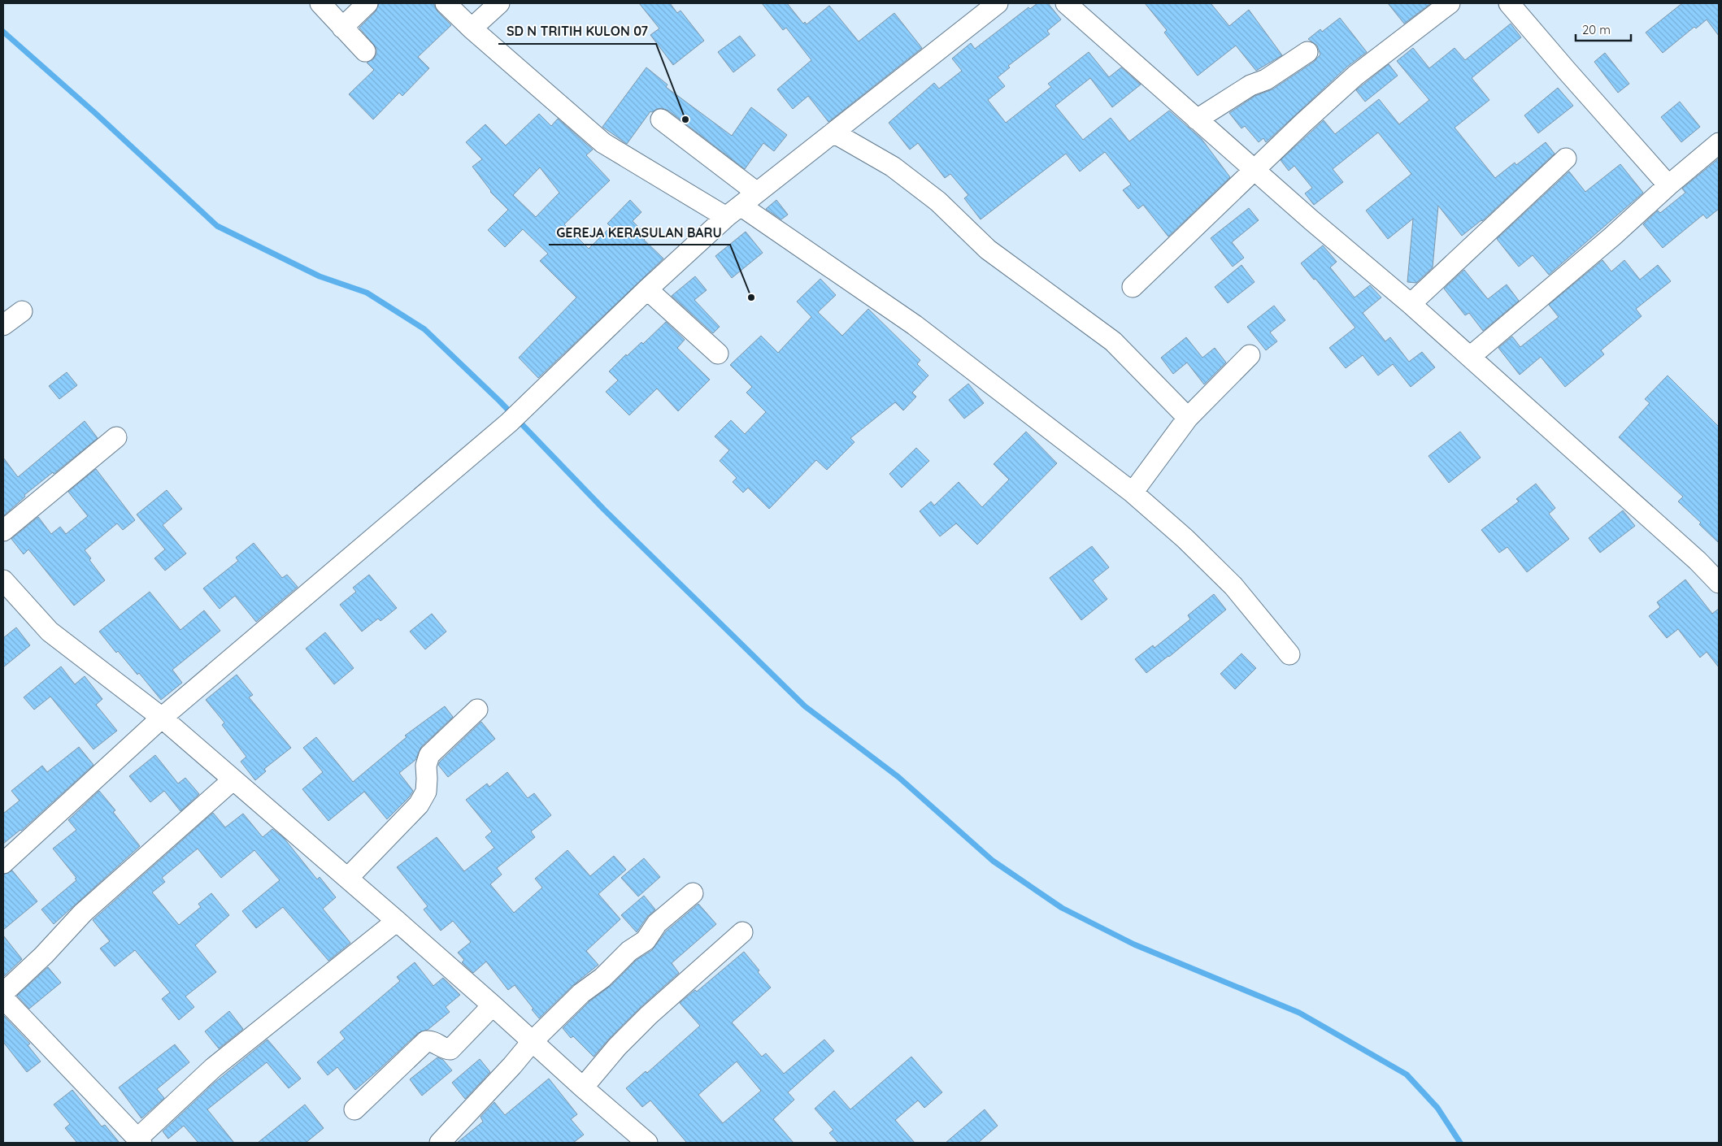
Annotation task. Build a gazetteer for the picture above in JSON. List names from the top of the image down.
{
  "places": ["SD N TRITIH KULON 07", "GEREJA KERASULAN BARU"],
  "scale_bar": "20 m"
}
